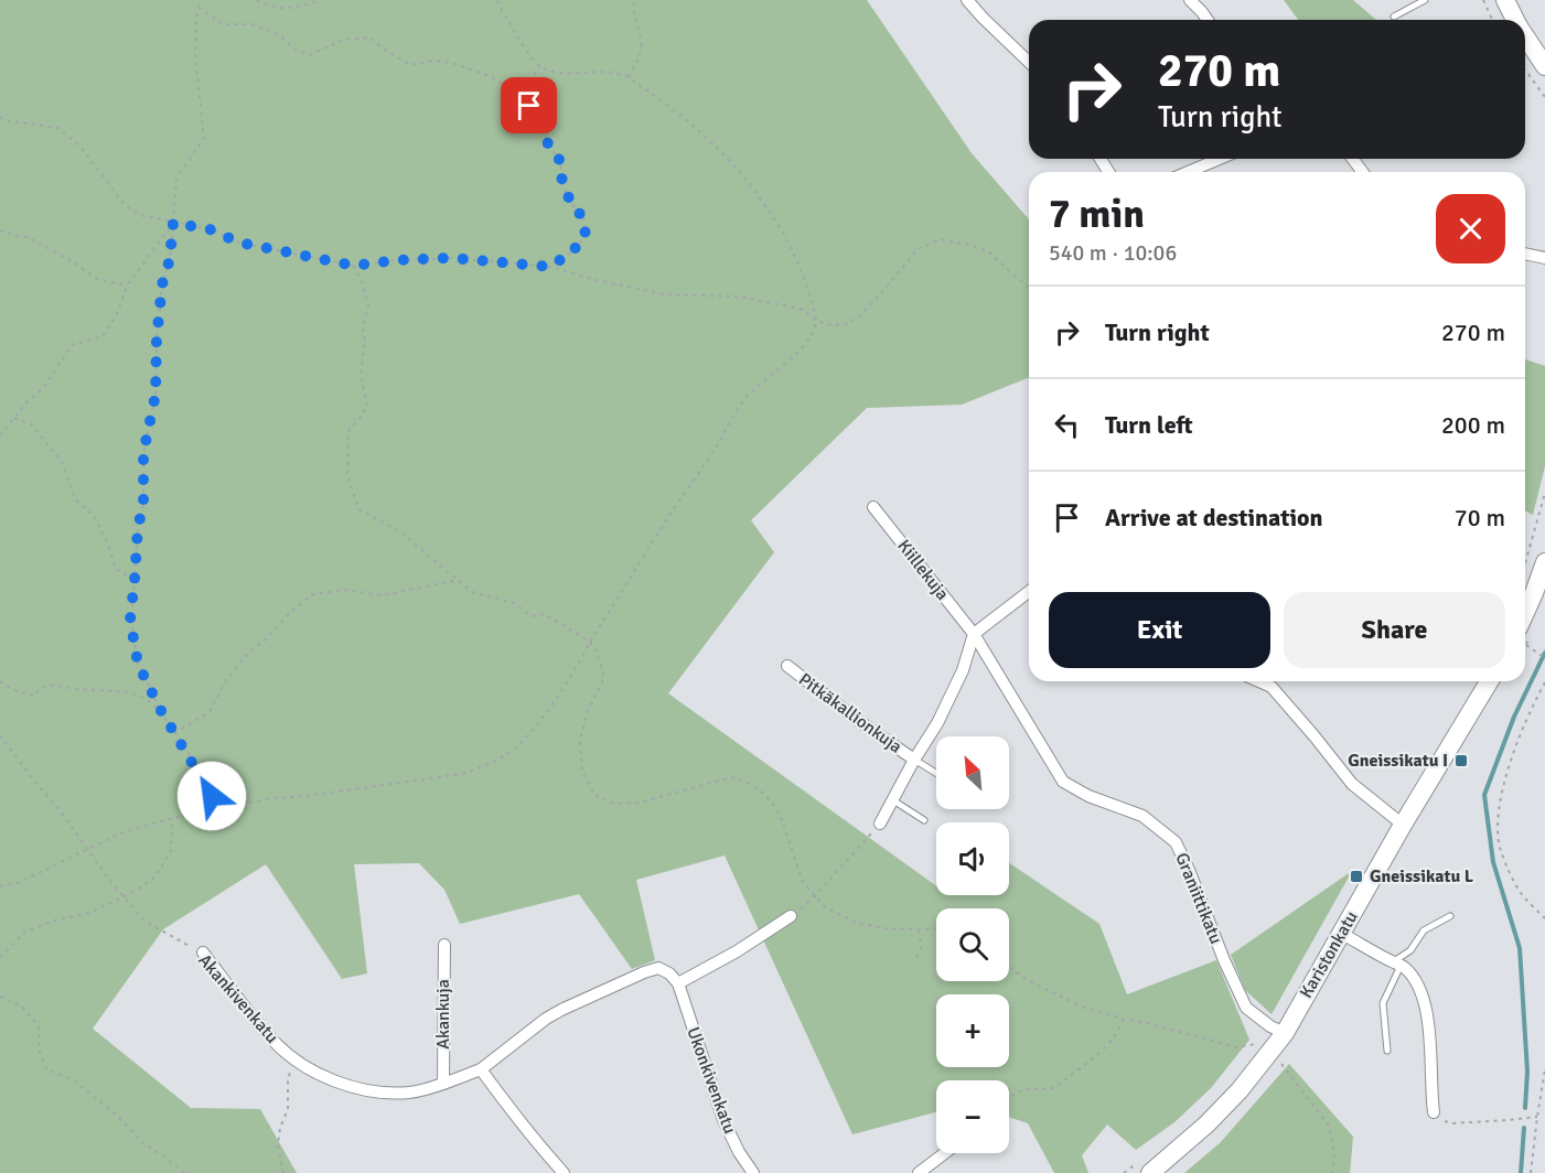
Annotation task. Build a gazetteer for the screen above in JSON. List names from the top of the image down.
{
  "streets": {
    "street": [
      "Kiillekuja",
      "Pitkäkallionkuja",
      "Graniittikatu",
      "Karistonkatu",
      "Akankivenkatu",
      "Akankuja",
      "Ukonkivenkatu"
    ]
  },
  "crossings": [
    ["Kiillekuja", "Graniittikatu"],
    ["Graniittikatu", "Karistonkatu"],
    ["Akankivenkatu", "Akankuja"]
  ],
  "places": {
    "transit": ["Gneissikatu I", "Gneissikatu L"]
  },
  "north": "top left",
  "page": {
    "turn": ["270 m", "Turn right"],
    "heading": ["7 min", "540 m · 10:06"],
    "list": [
      {
        "name": "Turn right",
        "value": "270 m"
      },
      {
        "name": "Turn left",
        "value": "200 m"
      },
      {
        "name": "Arrive at destination",
        "value": "70 m"
      }
    ],
    "buttons": ["Exit", "Share"],
    "map_buttons": ["+", "−"]
  }
}
